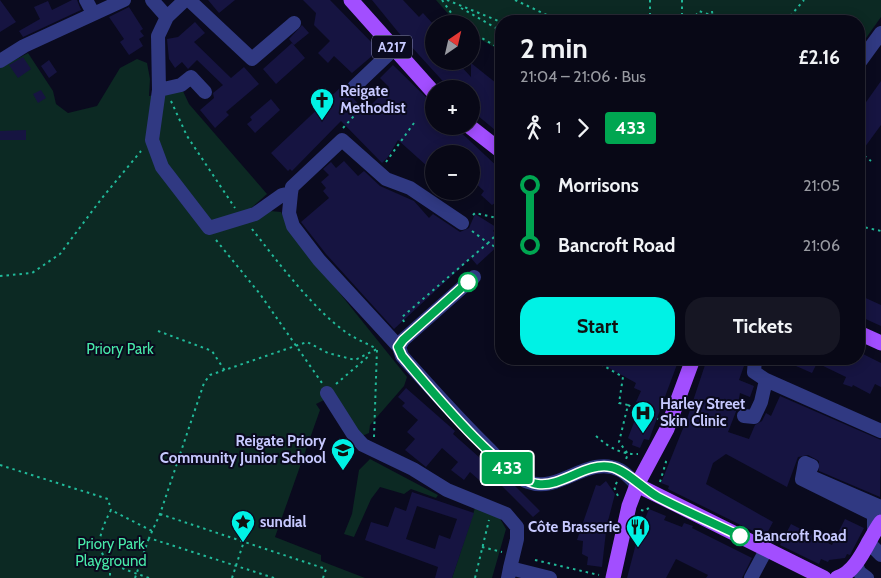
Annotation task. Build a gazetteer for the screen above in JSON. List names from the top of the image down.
{
  "streets": {
    "main road": ["A217"]
  },
  "parks": ["Priory Park", "Priory Park Playground"],
  "places": {
    "church": ["Reigate Methodist"],
    "hospital": ["Harley Street Skin Clinic"],
    "school or university": ["Reigate Priory Community Junior School"],
    "other": ["Bancroft Road"],
    "place": ["sundial"],
    "restaurant": ["Côte Brasserie"]
  },
  "lines": ["bus line 433"],
  "north": "top right",
  "page": {
    "on_map": "433",
    "map_buttons": ["+", "−"],
    "heading": ["2 min", "21:04 – 21:06 · Bus", "£2.16"],
    "legs": ["1", "433"],
    "list": [
      {
        "name": "Morrisons",
        "value": "21:05"
      },
      {
        "name": "Bancroft Road",
        "value": "21:06"
      }
    ],
    "buttons": ["Start", "Tickets"]
  }
}
